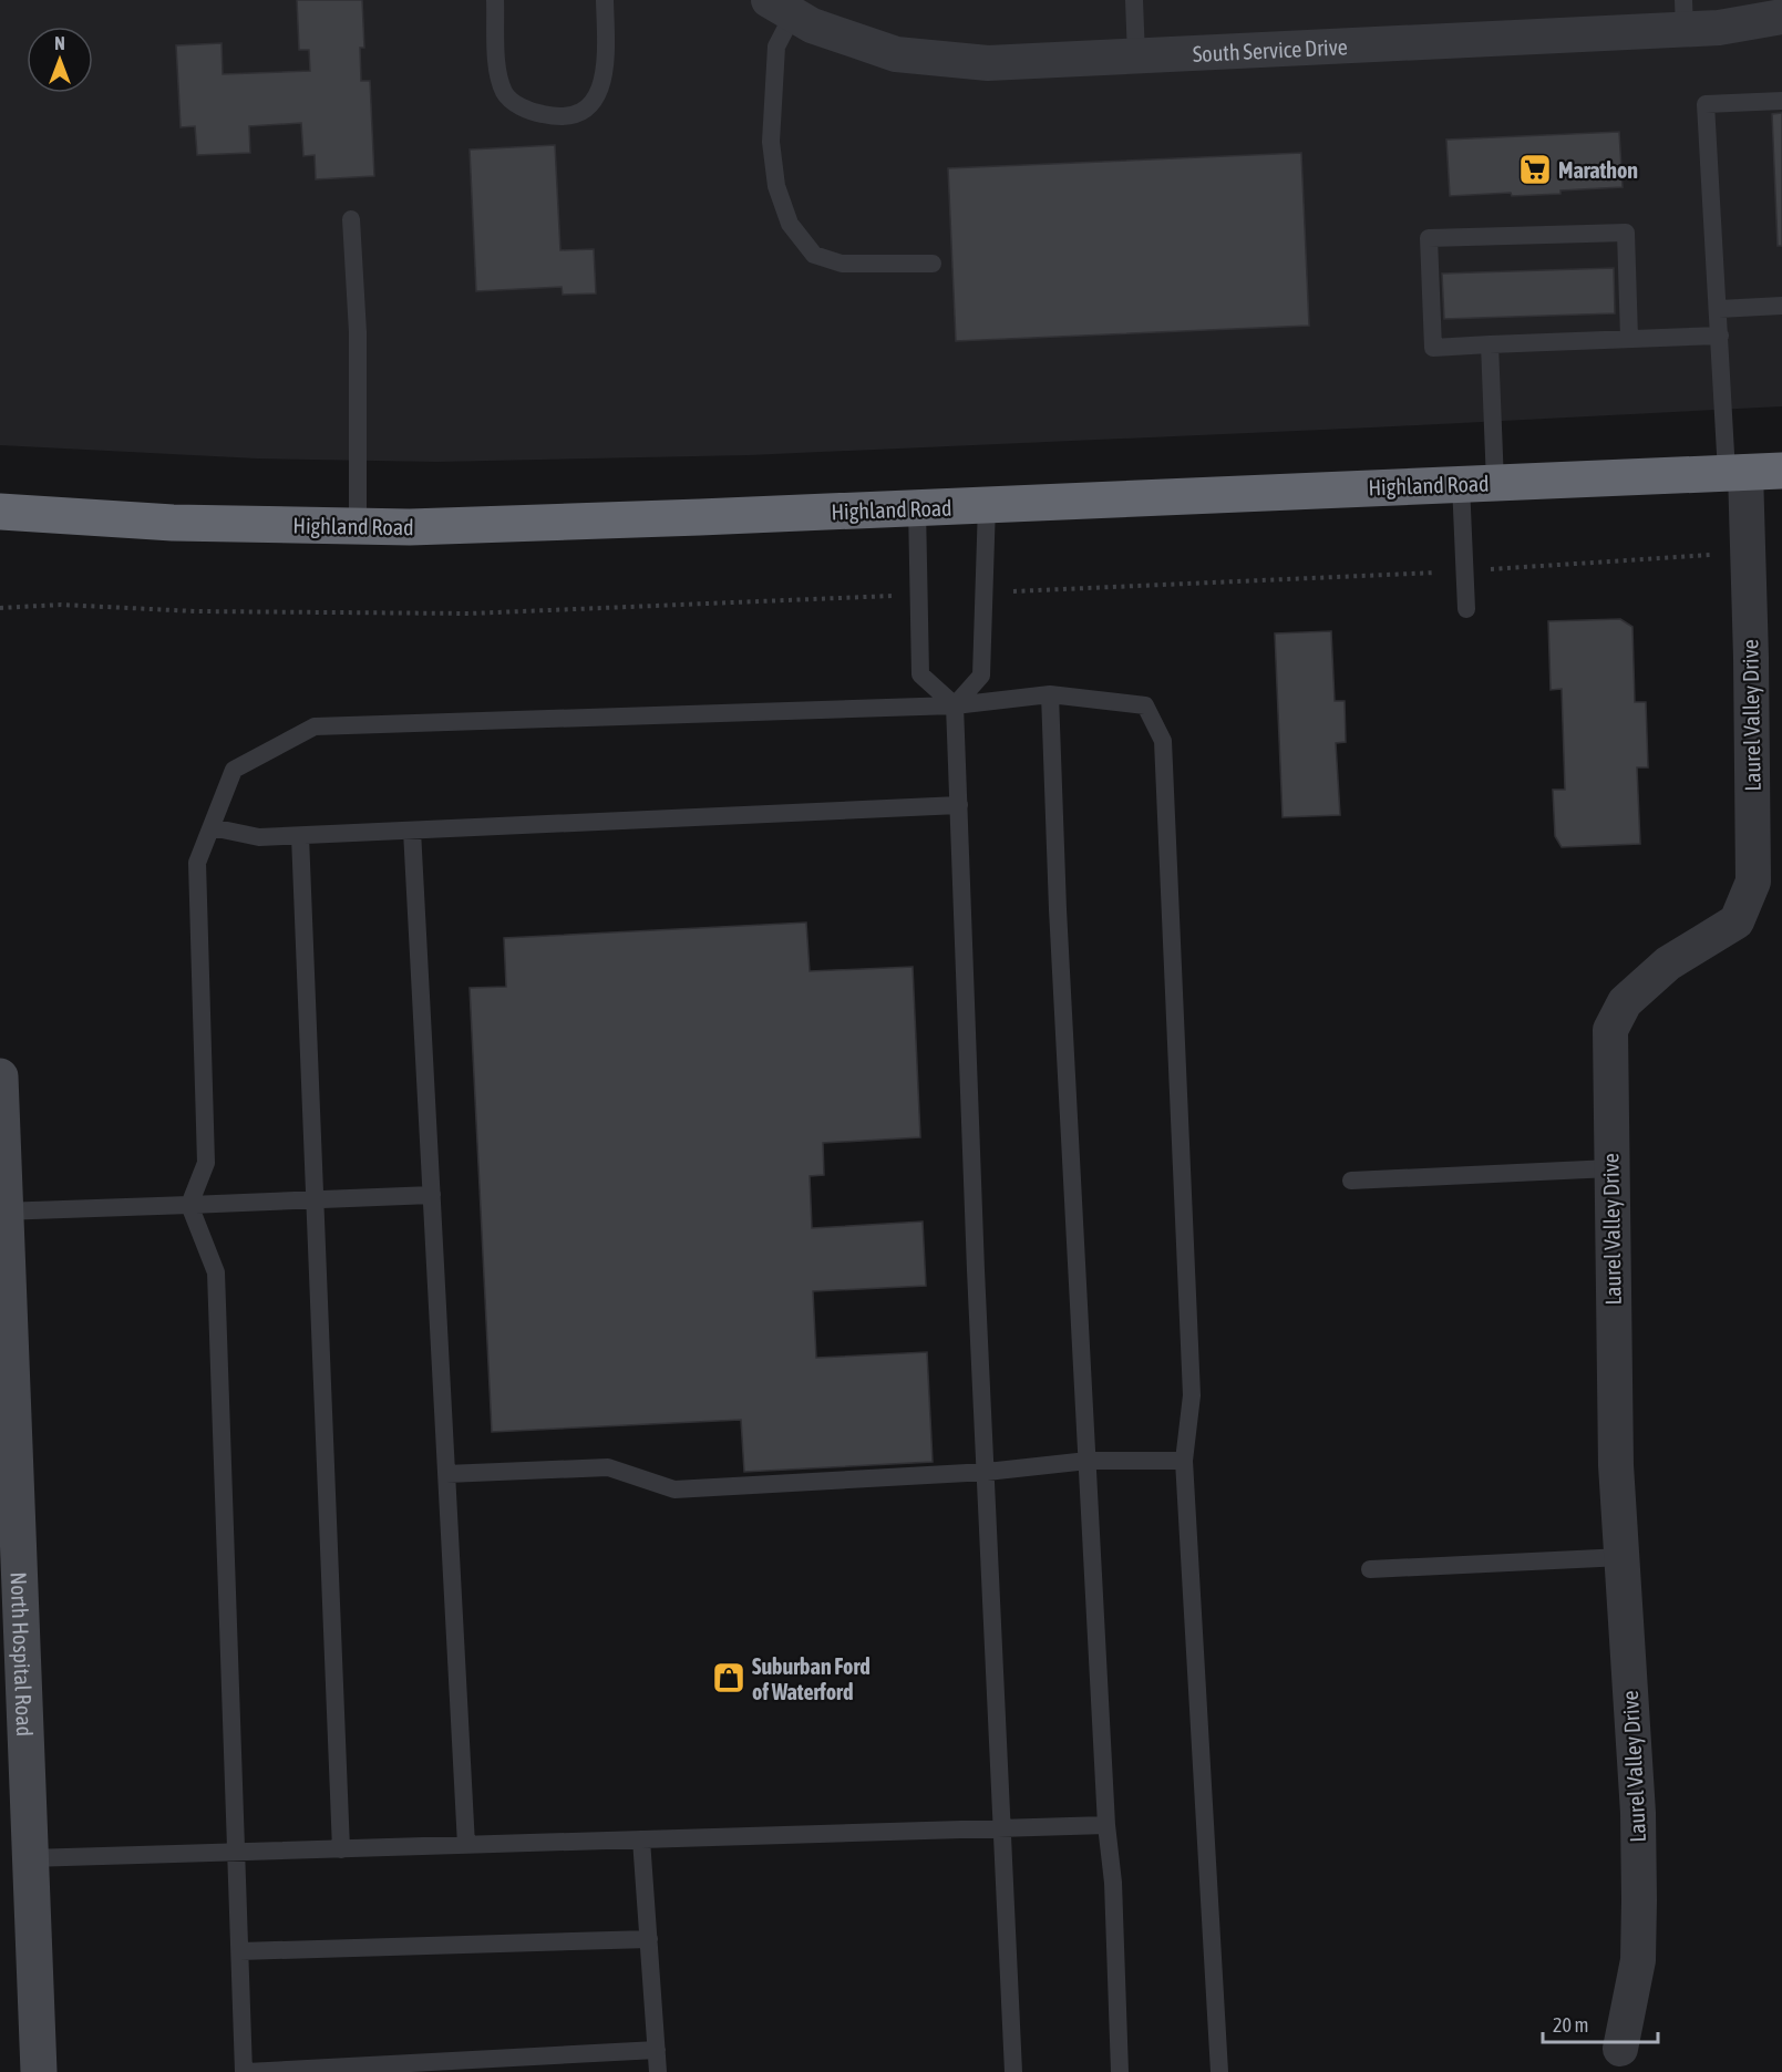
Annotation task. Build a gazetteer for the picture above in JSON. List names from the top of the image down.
{
  "streets": {
    "highway": ["Highland Road"],
    "street": ["South Service Drive", "Laurel Valley Drive", "North Hospital Road"]
  },
  "crossings": [
    ["Highland Road", "Laurel Valley Drive"]
  ],
  "places": {
    "supermarket": ["Marathon"],
    "shop": ["Suburban Ford of Waterford"]
  },
  "scale_bar": "20 m",
  "north": "top"
}
